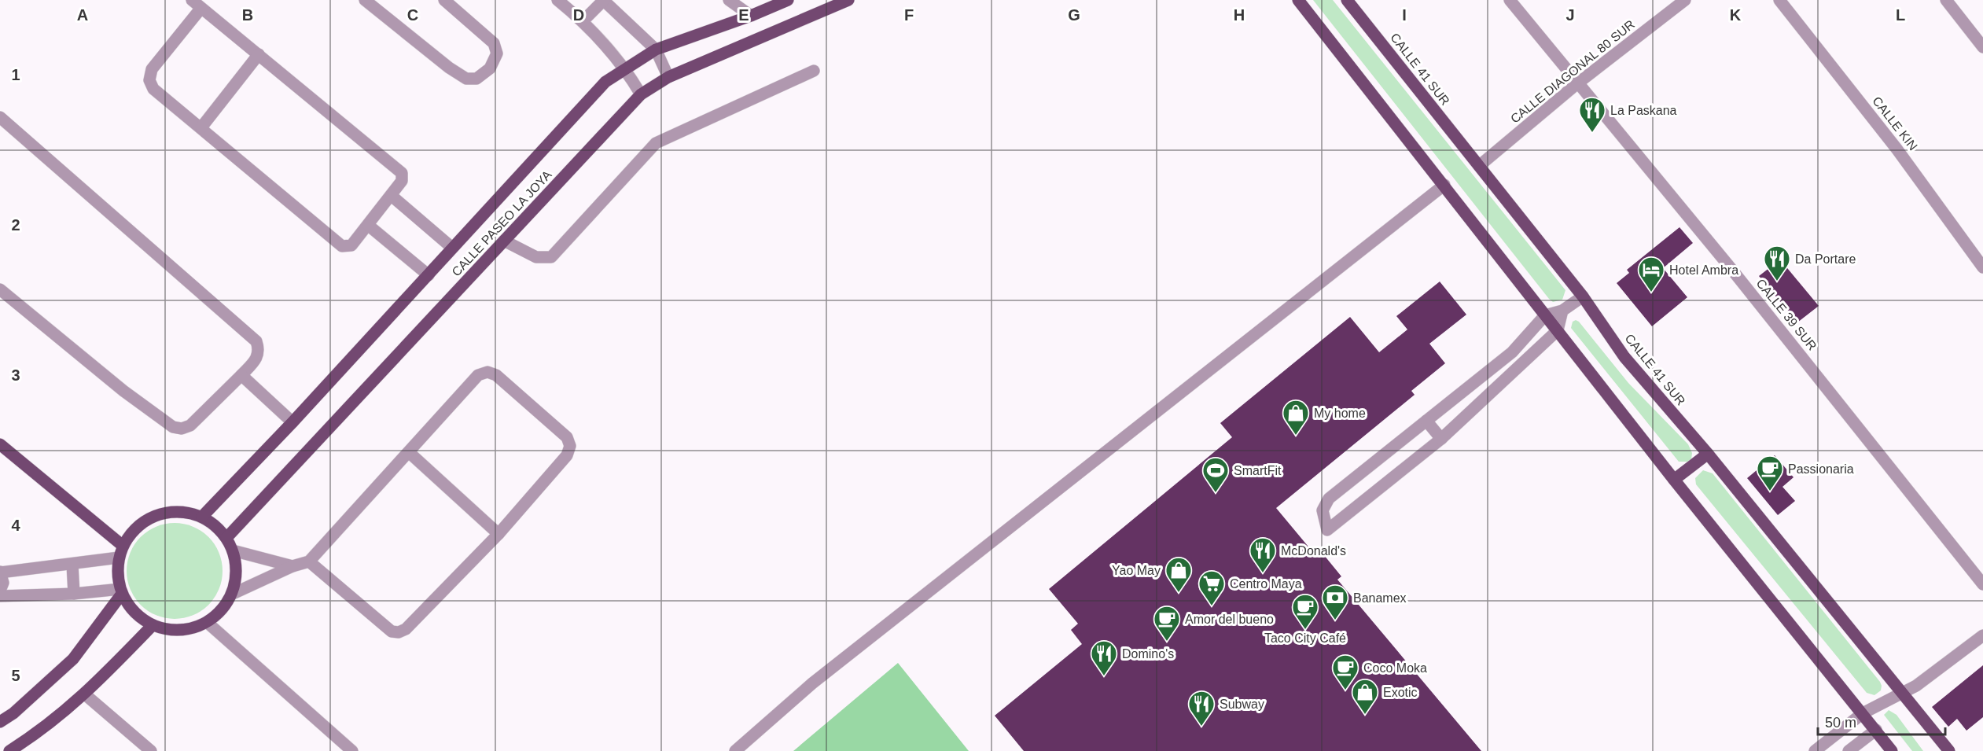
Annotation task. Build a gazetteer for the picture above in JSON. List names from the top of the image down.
{
  "streets": {
    "main road": ["CALLE 41 SUR", "CALLE PASEO LA JOYA"],
    "street": ["CALLE DIAGONAL 80 SUR", "CALLE KIN", "CALLE 39 SUR"]
  },
  "crossings": [
    ["CALLE 41 SUR", "CALLE DIAGONAL 80 SUR"],
    ["CALLE DIAGONAL 80 SUR", "CALLE 39 SUR"]
  ],
  "places": {
    "restaurant": [
      "La Paskana",
      "Da Portare",
      "McDonald's",
      "Domino's",
      "Subway"
    ],
    "hotel": ["Hotel Ambra"],
    "shop": ["My home", "Yao May", "Exotic"],
    "cafe": [
      "Passionaria",
      "Taco City Café",
      "Amor del bueno",
      "Coco Moka"
    ],
    "sports": ["SmartFit"],
    "supermarket": ["Centro Maya"],
    "bank": ["Banamex"]
  },
  "scale_bar": "50 m",
  "grid": {
    "columns": [
      "A",
      "B",
      "C",
      "D",
      "E",
      "F",
      "G",
      "H",
      "I",
      "J",
      "K",
      "L"
    ],
    "rows": [
      "1",
      "2",
      "3",
      "4",
      "5"
    ]
  }
}
